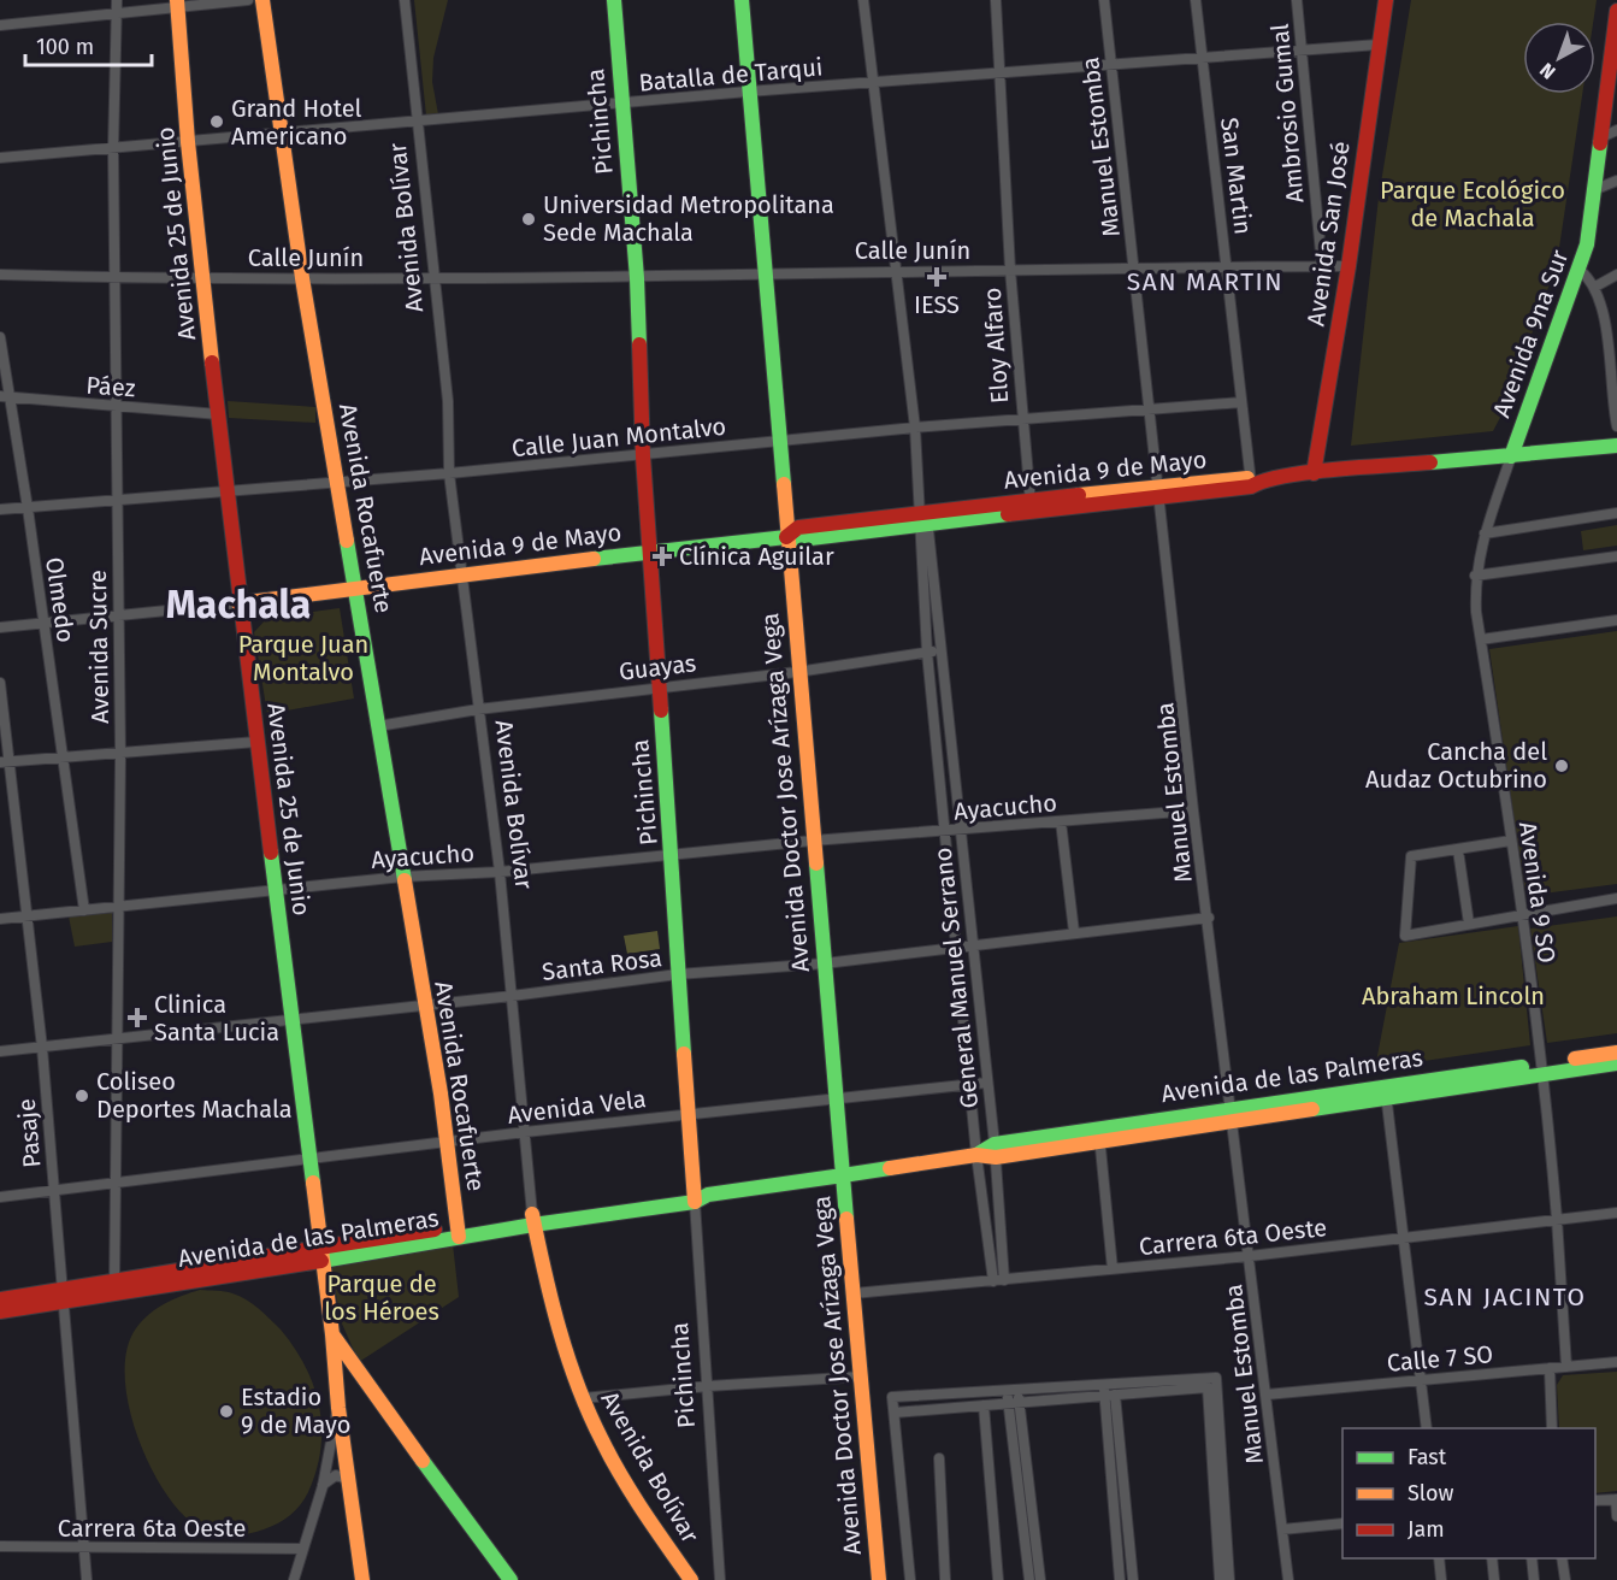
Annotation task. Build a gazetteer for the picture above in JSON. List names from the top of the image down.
{
  "streets": {
    "main road": [
      "Pichincha",
      "Avenida Bolívar",
      "Avenida 25 de Junio",
      "Avenida San José",
      "Avenida 9na Sur",
      "Avenida 9 de Mayo",
      "Avenida Rocafuerte",
      "Avenida Doctor Jose Arízaga Vega",
      "Avenida de las Palmeras"
    ],
    "street": [
      "Batalla de Tarqui",
      "Ambrosio Gumal",
      "Manuel Estomba",
      "San Martin",
      "Calle Junín",
      "Eloy Alfaro",
      "Páez",
      "Calle Juan Montalvo",
      "Olmedo",
      "Avenida Sucre",
      "Guayas",
      "Ayacucho",
      "Avenida 9 SO",
      "Santa Rosa",
      "General Manuel Serrano",
      "Avenida Vela",
      "Pasaje",
      "Carrera 6ta Oeste",
      "Calle 7 SO"
    ]
  },
  "crossings": [
    ["Batalla de Tarqui", "Ambrosio Gumal"],
    ["Batalla de Tarqui", "Pichincha"],
    ["Batalla de Tarqui", "Manuel Estomba"],
    ["Batalla de Tarqui", "San Martin"],
    ["Batalla de Tarqui", "Avenida Bolívar"],
    ["Batalla de Tarqui", "Avenida 25 de Junio"],
    ["Batalla de Tarqui", "Avenida San José"],
    ["Batalla de Tarqui", "Eloy Alfaro"],
    ["Batalla de Tarqui", "Avenida Rocafuerte"],
    ["Batalla de Tarqui", "Avenida Sucre"],
    ["Batalla de Tarqui", "Avenida Doctor Jose Arízaga Vega"],
    ["Batalla de Tarqui", "General Manuel Serrano"],
    ["Ambrosio Gumal", "Calle Junín"],
    ["Pichincha", "Calle Junín"],
    ["Pichincha", "Calle Juan Montalvo"],
    ["Pichincha", "Avenida 9 de Mayo"],
    ["Pichincha", "Guayas"],
    ["Pichincha", "Ayacucho"],
    ["Pichincha", "Santa Rosa"],
    ["Pichincha", "Avenida de las Palmeras"],
    ["Pichincha", "Avenida Vela"],
    ["Manuel Estomba", "Calle Junín"],
    ["Manuel Estomba", "Calle Juan Montalvo"],
    ["Manuel Estomba", "Avenida 9 de Mayo"],
    ["Manuel Estomba", "Ayacucho"],
    ["Manuel Estomba", "Santa Rosa"],
    ["Manuel Estomba", "Avenida de las Palmeras"],
    ["Manuel Estomba", "Carrera 6ta Oeste"],
    ["Manuel Estomba", "Calle 7 SO"],
    ["San Martin", "Calle Junín"],
    ["San Martin", "Calle Juan Montalvo"],
    ["San Martin", "Avenida 9 de Mayo"],
    ["Avenida Bolívar", "Calle Junín"],
    ["Avenida Bolívar", "Calle Juan Montalvo"],
    ["Avenida Bolívar", "Avenida 9 de Mayo"],
    ["Avenida Bolívar", "Guayas"],
    ["Avenida Bolívar", "Ayacucho"],
    ["Avenida Bolívar", "Santa Rosa"],
    ["Avenida Bolívar", "Avenida de las Palmeras"],
    ["Avenida Bolívar", "Avenida Vela"],
    ["Avenida 25 de Junio", "Calle Junín"],
    ["Avenida 25 de Junio", "Páez"],
    ["Avenida 25 de Junio", "Calle Juan Montalvo"],
    ["Avenida 25 de Junio", "Avenida 9 de Mayo"],
    ["Avenida 25 de Junio", "Ayacucho"],
    ["Avenida 25 de Junio", "Santa Rosa"],
    ["Avenida 25 de Junio", "Avenida de las Palmeras"],
    ["Avenida 25 de Junio", "Avenida Vela"],
    ["Avenida San José", "Calle Junín"],
    ["Avenida San José", "Avenida 9 de Mayo"],
    ["Calle Junín", "Eloy Alfaro"],
    ["Calle Junín", "Avenida Rocafuerte"],
    ["Calle Junín", "Avenida Sucre"],
    ["Calle Junín", "Avenida Doctor Jose Arízaga Vega"],
    ["Calle Junín", "General Manuel Serrano"],
    ["Avenida 9na Sur", "Avenida 9 de Mayo"],
    ["Avenida 9na Sur", "Avenida 9 SO"],
    ["Eloy Alfaro", "Calle Juan Montalvo"],
    ["Eloy Alfaro", "Avenida 9 de Mayo"],
    ["Páez", "Olmedo"],
    ["Páez", "Avenida Sucre"],
    ["Calle Juan Montalvo", "Avenida Rocafuerte"],
    ["Calle Juan Montalvo", "Olmedo"],
    ["Calle Juan Montalvo", "Avenida Sucre"],
    ["Calle Juan Montalvo", "Avenida Doctor Jose Arízaga Vega"],
    ["Calle Juan Montalvo", "General Manuel Serrano"],
    ["Avenida 9 de Mayo", "Avenida Rocafuerte"],
    ["Avenida 9 de Mayo", "Olmedo"],
    ["Avenida 9 de Mayo", "Avenida Sucre"],
    ["Avenida 9 de Mayo", "Avenida Doctor Jose Arízaga Vega"],
    ["Avenida 9 de Mayo", "Avenida 9 SO"],
    ["Avenida 9 de Mayo", "General Manuel Serrano"],
    ["Avenida Rocafuerte", "Guayas"],
    ["Avenida Rocafuerte", "Ayacucho"],
    ["Avenida Rocafuerte", "Santa Rosa"],
    ["Avenida Rocafuerte", "Avenida de las Palmeras"],
    ["Avenida Rocafuerte", "Avenida Vela"],
    ["Olmedo", "Ayacucho"],
    ["Avenida Sucre", "Ayacucho"],
    ["Avenida Sucre", "Santa Rosa"],
    ["Avenida Sucre", "Avenida de las Palmeras"],
    ["Avenida Sucre", "Avenida Vela"],
    ["Guayas", "Avenida Doctor Jose Arízaga Vega"],
    ["Guayas", "General Manuel Serrano"],
    ["Avenida Doctor Jose Arízaga Vega", "Ayacucho"],
    ["Avenida Doctor Jose Arízaga Vega", "Santa Rosa"],
    ["Avenida Doctor Jose Arízaga Vega", "Avenida de las Palmeras"],
    ["Avenida Doctor Jose Arízaga Vega", "Avenida Vela"],
    ["Avenida Doctor Jose Arízaga Vega", "Carrera 6ta Oeste"],
    ["Ayacucho", "General Manuel Serrano"],
    ["Ayacucho", "Pasaje"],
    ["Avenida 9 SO", "Avenida de las Palmeras"],
    ["Avenida 9 SO", "Carrera 6ta Oeste"],
    ["Avenida 9 SO", "Calle 7 SO"],
    ["Santa Rosa", "General Manuel Serrano"],
    ["Santa Rosa", "Pasaje"],
    ["General Manuel Serrano", "Avenida de las Palmeras"],
    ["General Manuel Serrano", "Avenida Vela"],
    ["General Manuel Serrano", "Carrera 6ta Oeste"],
    ["Avenida de las Palmeras", "Pasaje"],
    ["Avenida Vela", "Pasaje"],
    ["Pasaje", "Carrera 6ta Oeste"]
  ],
  "districts": ["SAN MARTIN", "Machala", "SAN JACINTO"],
  "parks": [
    "Parque Ecológico de Machala",
    "Parque Juan Montalvo",
    "Abraham Lincoln",
    "Parque de los Héroes"
  ],
  "places": {
    "other": [
      "Grand Hotel Americano",
      "Universidad Metropolitana Sede Machala",
      "Cancha del Audaz Octubrino",
      "Coliseo Deportes Machala",
      "Estadio 9 de Mayo"
    ],
    "health": ["IESS", "Clínica Aguilar", "Clinica Santa Lucia"]
  },
  "legend": ["Fast", "Slow", "Jam"],
  "scale_bar": "100 m",
  "north": "bottom left"
}
